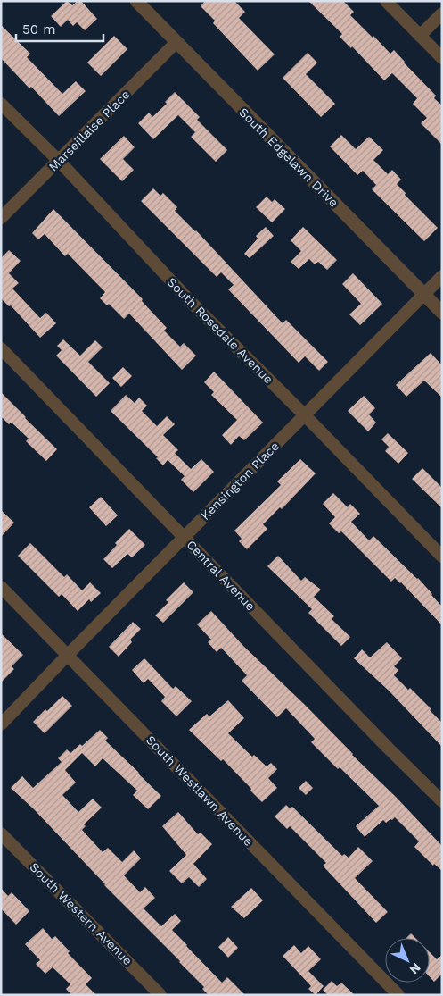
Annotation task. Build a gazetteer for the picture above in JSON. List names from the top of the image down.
{
  "streets": {
    "street": [
      "Marseillaise Place",
      "South Edgelawn Drive",
      "South Rosedale Avenue",
      "Kensington Place",
      "Central Avenue",
      "South Westlawn Avenue",
      "South Western Avenue"
    ]
  },
  "crossings": [
    ["Marseillaise Place", "South Edgelawn Drive"],
    ["Marseillaise Place", "South Rosedale Avenue"],
    ["South Edgelawn Drive", "Kensington Place"],
    ["South Rosedale Avenue", "Kensington Place"],
    ["Kensington Place", "Central Avenue"],
    ["Kensington Place", "South Westlawn Avenue"]
  ],
  "scale_bar": "50 m",
  "north": "bottom right"
}
